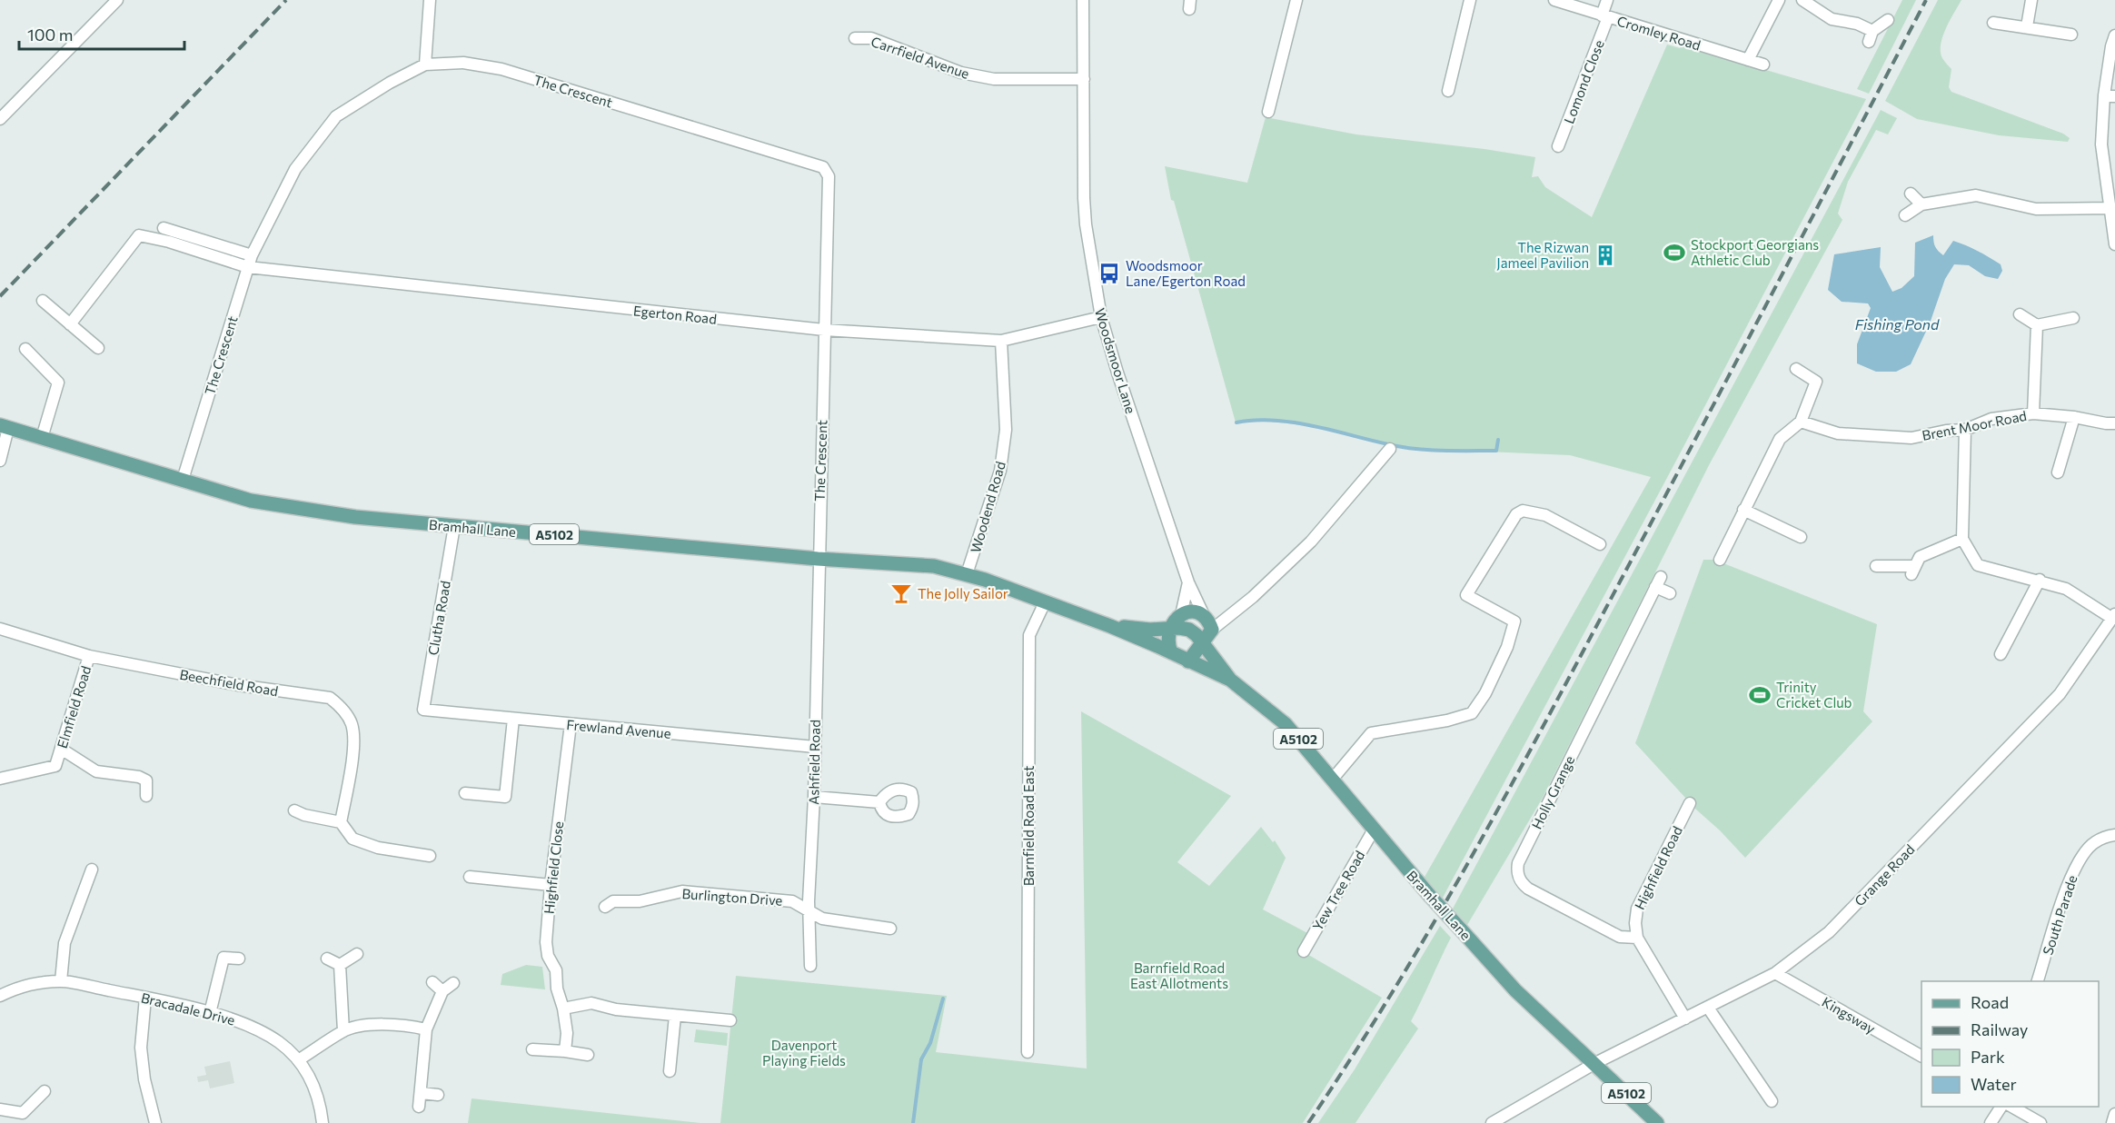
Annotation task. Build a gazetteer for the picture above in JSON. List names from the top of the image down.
{
  "streets": {
    "main road": ["Bramhall Lane", "A5102"],
    "street": [
      "Cromley Road",
      "Carrfield Avenue",
      "Lomond Close",
      "The Crescent",
      "Egerton Road",
      "Woodsmoor Lane",
      "Brent Moor Road",
      "Woodend Road",
      "Clutha Road",
      "Beechfield Road",
      "Elmfield Road",
      "Frewland Avenue",
      "Ashfield Road",
      "Holly Grange",
      "Barnfield Road East",
      "Highfield Close",
      "Highfield Road",
      "Grange Road",
      "Yew Tree Road",
      "Burlington Drive",
      "South Parade",
      "Bracadale Drive",
      "Kingsway"
    ]
  },
  "crossings": [
    ["Cromley Road", "Lomond Close"],
    ["Carrfield Avenue", "Woodsmoor Lane"],
    ["The Crescent", "Egerton Road"],
    ["The Crescent", "Bramhall Lane"],
    ["The Crescent", "Ashfield Road"],
    ["Egerton Road", "Woodsmoor Lane"],
    ["Egerton Road", "Woodend Road"],
    ["Woodend Road", "Bramhall Lane"],
    ["Bramhall Lane", "Clutha Road"],
    ["Bramhall Lane", "Ashfield Road"],
    ["Bramhall Lane", "Barnfield Road East"],
    ["Bramhall Lane", "Grange Road"],
    ["Bramhall Lane", "Yew Tree Road"],
    ["Clutha Road", "Frewland Avenue"],
    ["Beechfield Road", "Elmfield Road"],
    ["Frewland Avenue", "Ashfield Road"],
    ["Frewland Avenue", "Highfield Close"],
    ["Ashfield Road", "Burlington Drive"],
    ["Holly Grange", "Highfield Road"],
    ["Grange Road", "Kingsway"]
  ],
  "water": ["Fishing Pond"],
  "parks": ["Barnfield Road East Allotments", "Davenport Playing Fields"],
  "places": {
    "sports": ["Stockport Georgians Athletic Club", "Trinity Cricket Club"],
    "building": ["The Rizwan Jameel Pavilion"],
    "bus stop": ["Woodsmoor Lane/Egerton Road"],
    "bar": ["The Jolly Sailor"]
  },
  "legend": [
    "Road",
    "Railway",
    "Park",
    "Water"
  ],
  "scale_bar": "100 m"
}
